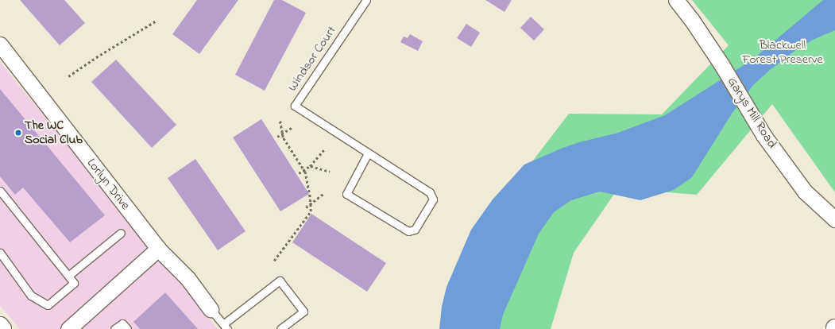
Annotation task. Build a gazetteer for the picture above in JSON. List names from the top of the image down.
{
  "streets": {
    "street": ["Garys Mill Road", "Lorlyn Drive"],
    "lane": ["Windsor Court"]
  },
  "parks": ["Blackwell Forest Preserve"],
  "places": ["The WC Social Club"]
}
